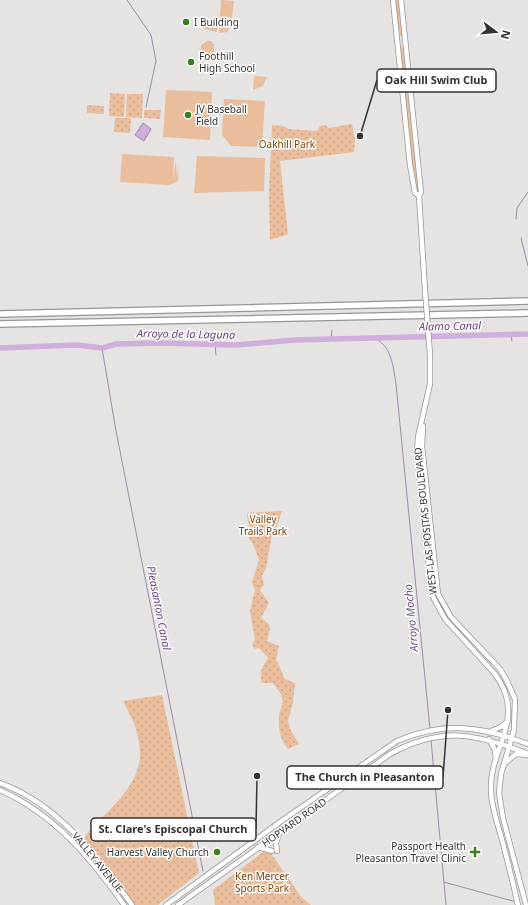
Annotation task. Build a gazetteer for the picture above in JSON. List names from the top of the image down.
{
  "streets": {
    "main road": ["WEST LAS POSITAS BOULEVARD", "HOPYARD ROAD", "VALLEY AVENUE"]
  },
  "crossings": [
    ["WEST LAS POSITAS BOULEVARD", "HOPYARD ROAD"]
  ],
  "water": [
    "Alamo Canal",
    "Arroyo de la Laguna",
    "Pleasanton Canal",
    "Arroyo Mocho"
  ],
  "parks": ["Oakhill Park", "Valley Trails Park", "Ken Mercer Sports Park"],
  "places": {
    "other": [
      "I Building",
      "Foothill High School",
      "JV Baseball Field",
      "Oak Hill Swim Club",
      "The Church in Pleasanton",
      "St. Clare's Episcopal Church",
      "Harvest Valley Church"
    ],
    "health": ["Passport Health Pleasanton Travel Clinic"]
  },
  "north": "right"
}
